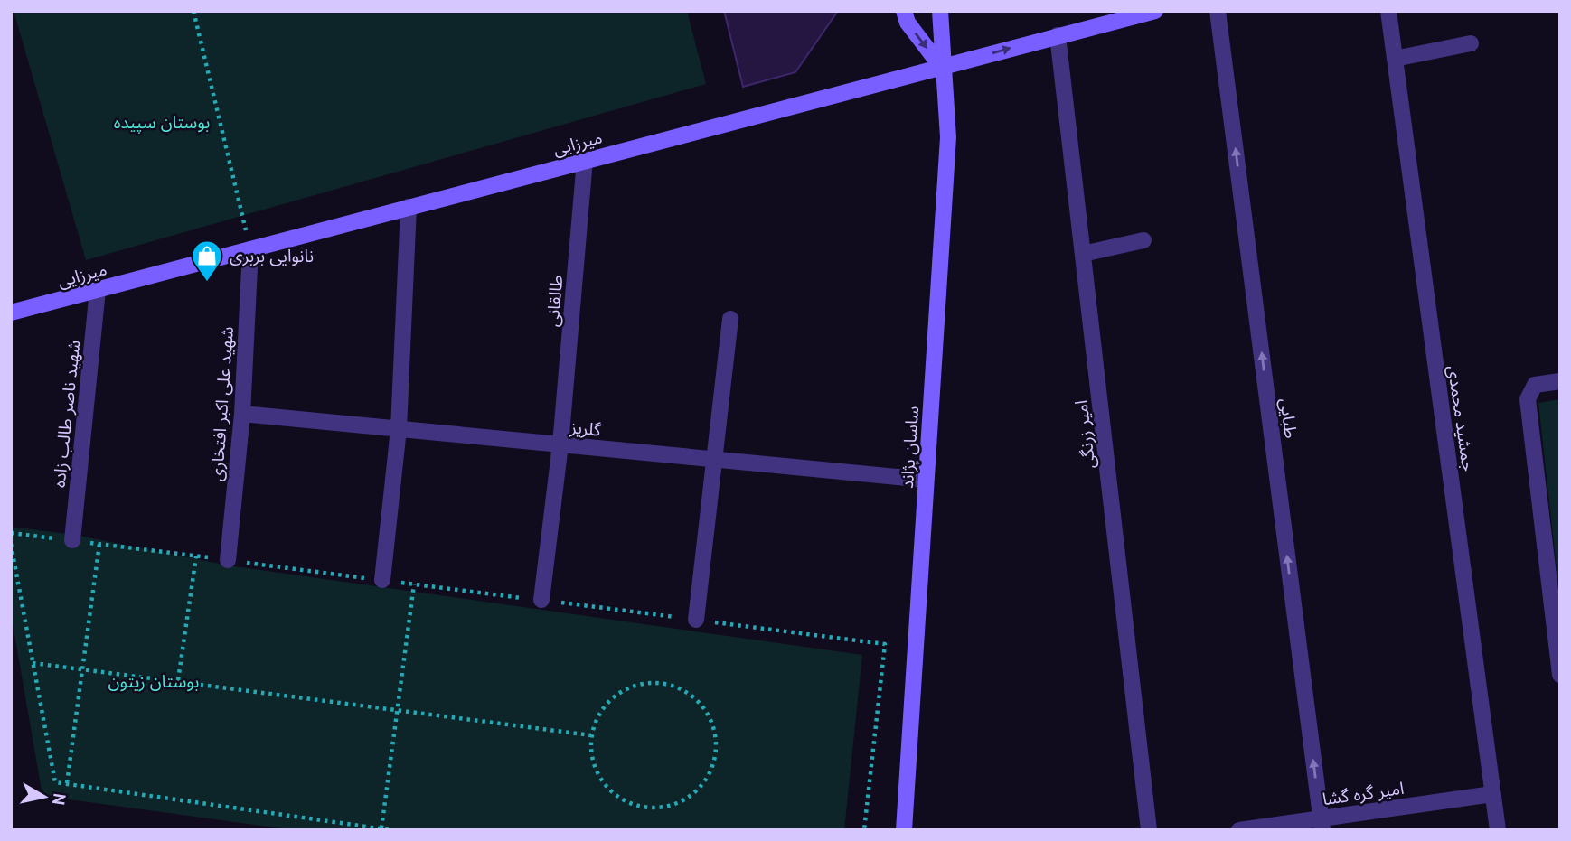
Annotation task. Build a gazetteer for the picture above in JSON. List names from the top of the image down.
{
  "streets": {
    "main road": ["میرزایی", "ساسان پژاند"],
    "street": [
      "طالقانی",
      "شهید علی اکبر افتخاری",
      "شهید ناصر طالب زاده",
      "طبایی",
      "جمشید محمدی",
      "گلریز",
      "امیر زرنگی",
      "امیر گره گشا"
    ]
  },
  "crossings": [
    ["میرزایی", "طالقانی"],
    ["میرزایی", "شهید علی اکبر افتخاری"],
    ["میرزایی", "شهید ناصر طالب زاده"],
    ["میرزایی", "امیر زرنگی"],
    ["میرزایی", "ساسان پژاند"],
    ["طالقانی", "گلریز"],
    ["شهید علی اکبر افتخاری", "گلریز"],
    ["طبایی", "امیر گره گشا"],
    ["جمشید محمدی", "امیر گره گشا"],
    ["گلریز", "ساسان پژاند"]
  ],
  "one_way": ["طبایی"],
  "parks": ["بوستان سپیده", "بوستان زیتون"],
  "places": {
    "shop": ["نانوایی بربری"]
  },
  "north": "right"
}
